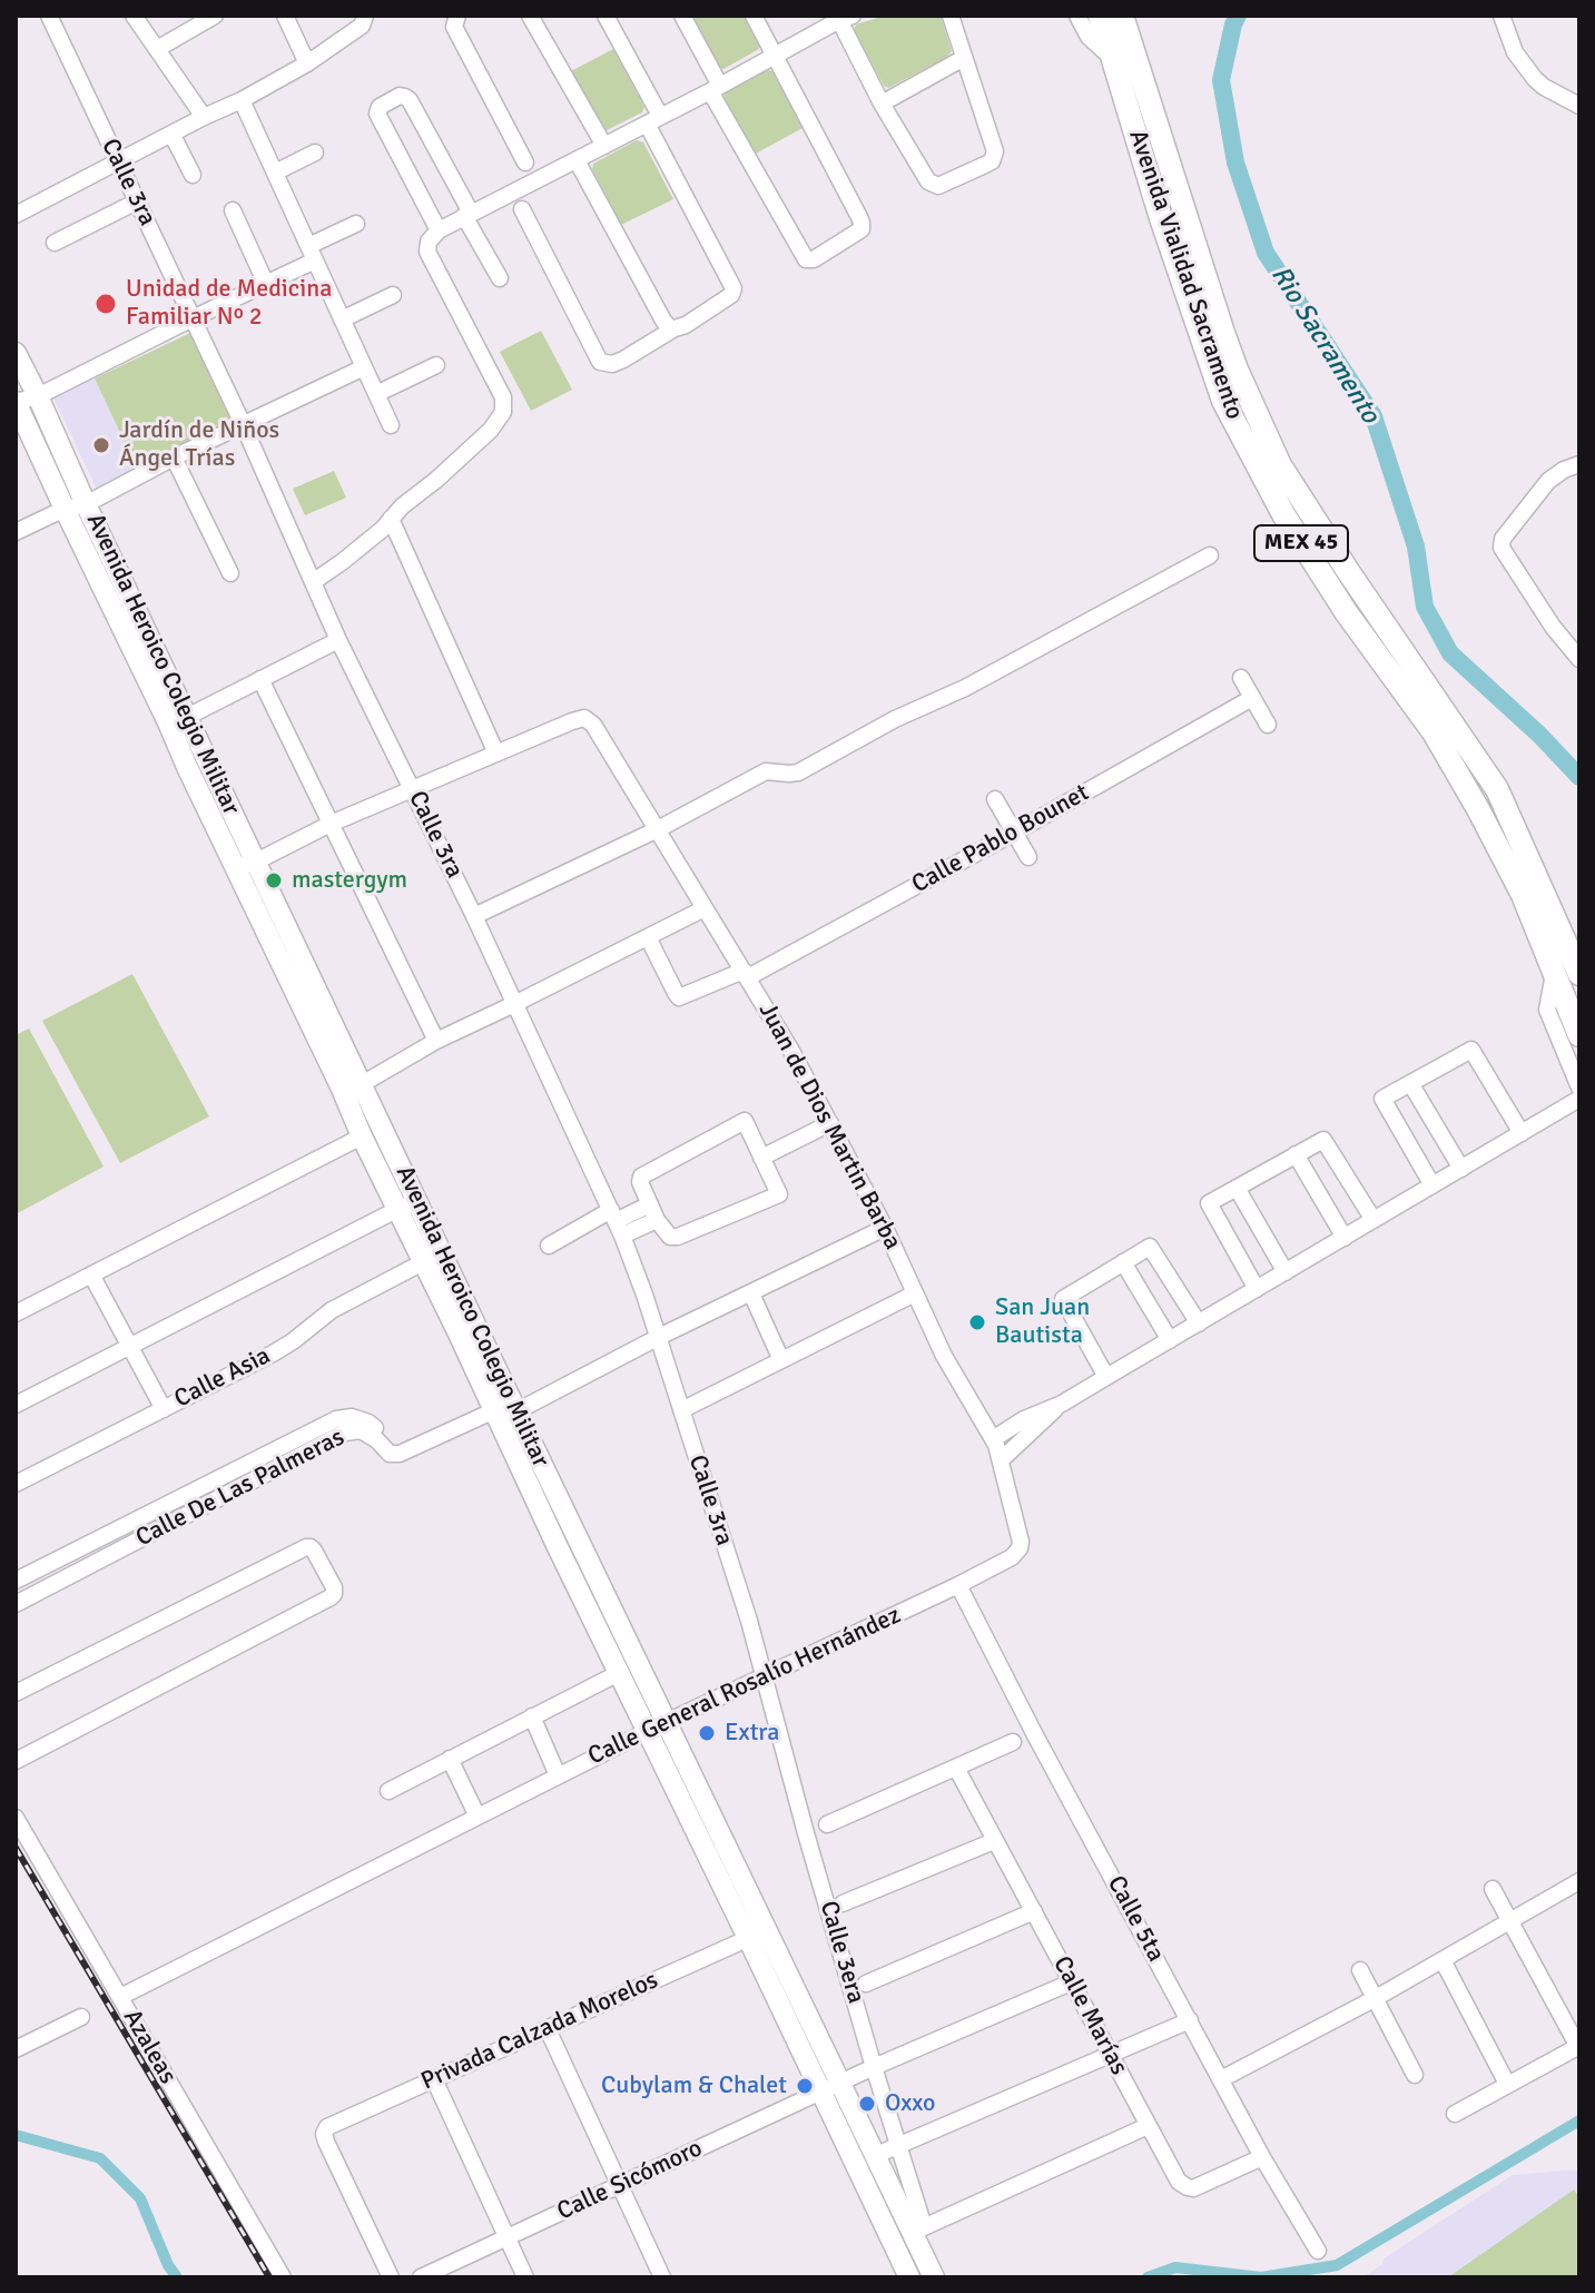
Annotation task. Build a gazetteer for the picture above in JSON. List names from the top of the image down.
{
  "streets": {
    "highway": ["Avenida Vialidad Sacramento", "MEX 45"],
    "main road": ["Avenida Heroico Colegio Militar"],
    "street": [
      "Calle 3ra",
      "Calle Pablo Bounet",
      "Juan de Dios Martin Barba",
      "Calle Asia",
      "Calle De Las Palmeras",
      "Calle General Rosalío Hernández",
      "Calle 5ta",
      "Calle 3era",
      "Calle Marías",
      "Privada Calzada Morelos",
      "Azaleas",
      "Calle Sicómoro"
    ]
  },
  "crossings": [
    ["Calle 3ra", "Calle General Rosalío Hernández"],
    ["Calle 3ra", "Calle 3era"],
    ["Avenida Heroico Colegio Militar", "Calle Asia"],
    ["Avenida Heroico Colegio Militar", "Calle De Las Palmeras"],
    ["Avenida Heroico Colegio Militar", "Calle General Rosalío Hernández"],
    ["Avenida Heroico Colegio Militar", "Calle 3era"],
    ["Avenida Heroico Colegio Militar", "Privada Calzada Morelos"],
    ["Avenida Heroico Colegio Militar", "Calle Sicómoro"],
    ["Calle Pablo Bounet", "Juan de Dios Martin Barba"],
    ["Juan de Dios Martin Barba", "Calle General Rosalío Hernández"],
    ["Calle General Rosalío Hernández", "Calle 5ta"],
    ["Calle General Rosalío Hernández", "Calle 3era"],
    ["Calle General Rosalío Hernández", "Azaleas"],
    ["Calle 5ta", "Calle Marías"],
    ["Calle 3era", "Calle Sicómoro"],
    ["Calle Marías", "Calle Sicómoro"]
  ],
  "water": ["Rio Sacramento"],
  "places": [
    "Unidad de Medicina Familiar Nº 2",
    "Jardín de Niños Ángel Trías",
    "mastergym",
    "San Juan Bautista",
    "Extra",
    "Cubylam & Chalet",
    "Oxxo"
  ]
}
